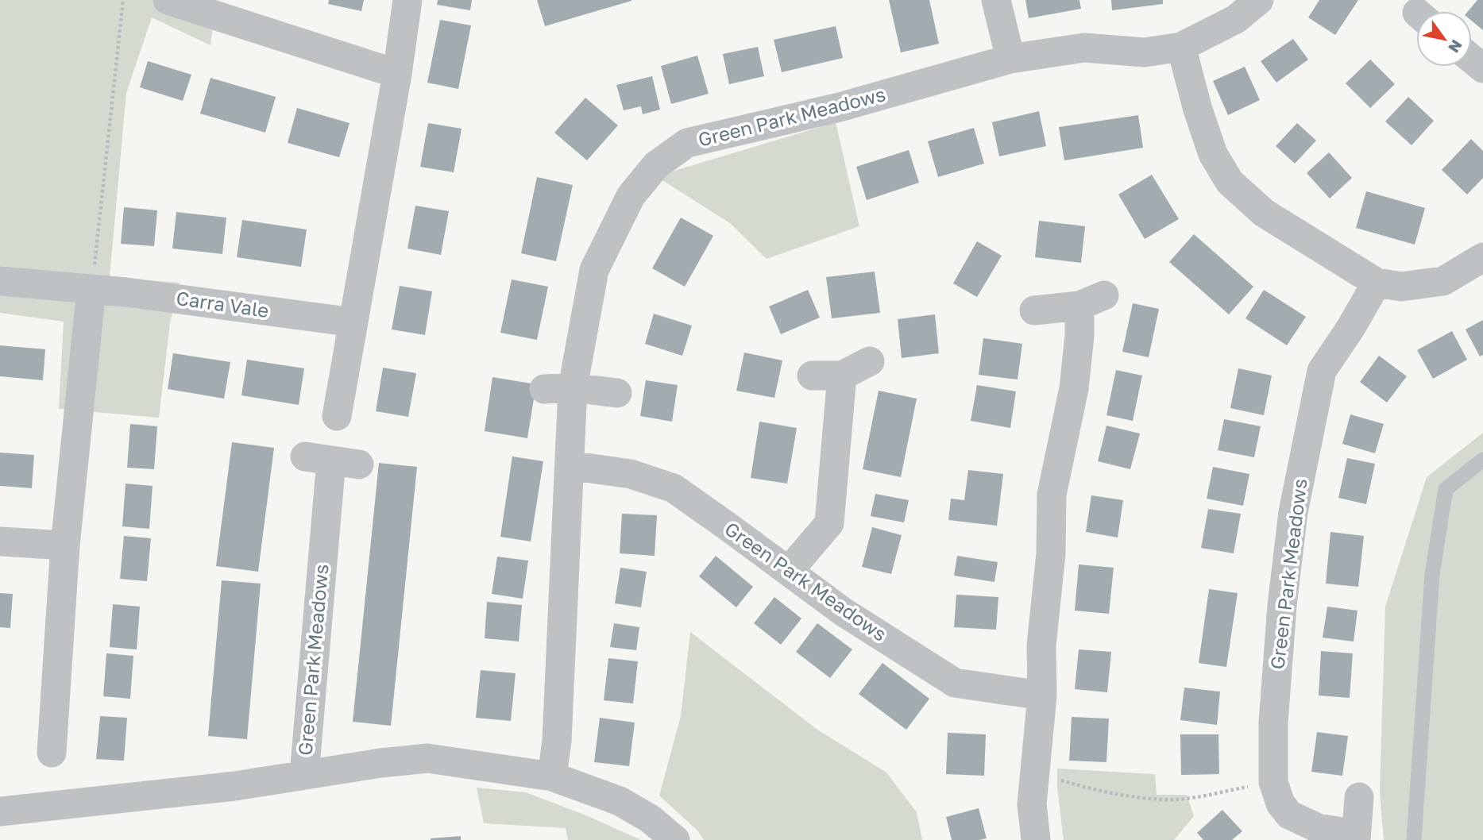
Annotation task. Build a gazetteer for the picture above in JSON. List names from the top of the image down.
{
  "streets": {
    "street": ["Green Park Meadows", "Carra Vale"]
  },
  "north": "bottom right"
}
